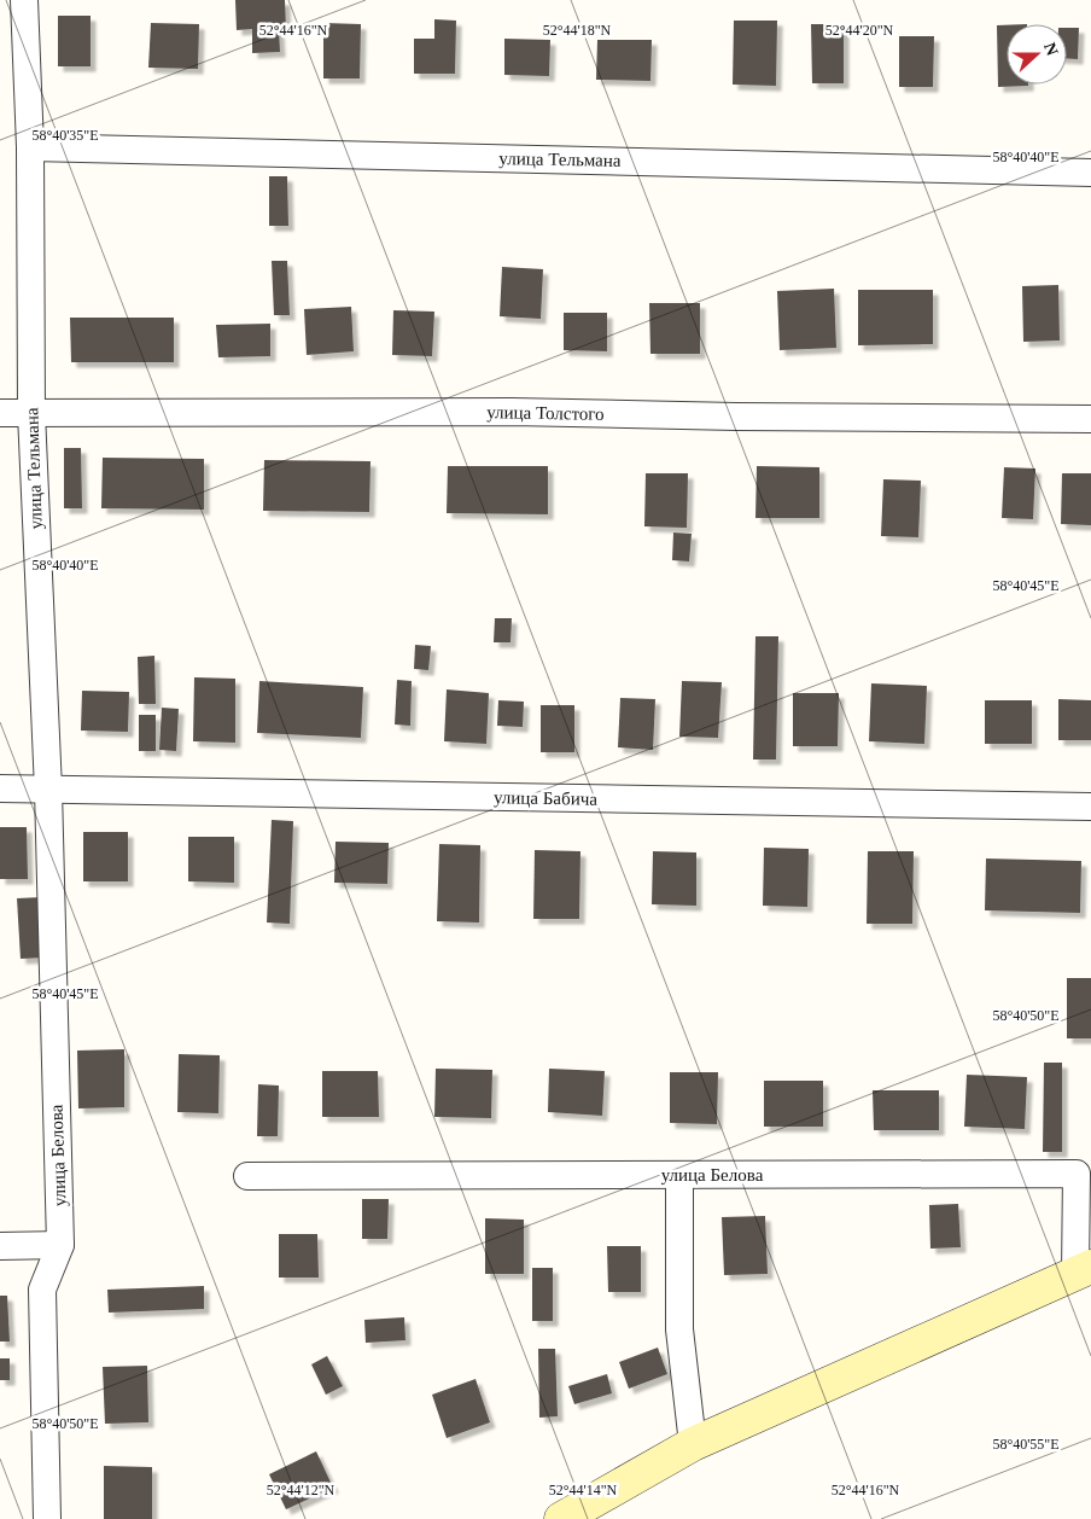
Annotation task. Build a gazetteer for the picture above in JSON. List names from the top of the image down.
{
  "streets": {
    "main road": ["улица Белова"],
    "street": ["улица Тельмана", "улица Толстого", "улица Бабича"]
  },
  "crossings": [
    ["улица Тельмана", "улица Толстого"],
    ["улица Тельмана", "улица Бабича"],
    ["улица Тельмана", "улица Белова"],
    ["улица Бабича", "улица Белова"]
  ],
  "north": "right",
  "coordinates": [
    "52°44'16\"N",
    "52°44'18\"N",
    "52°44'20\"N",
    "58°40'35\"E",
    "58°40'40\"E",
    "58°40'45\"E",
    "58°40'50\"E",
    "58°40'55\"E",
    "52°44'12\"N",
    "52°44'14\"N"
  ]
}
